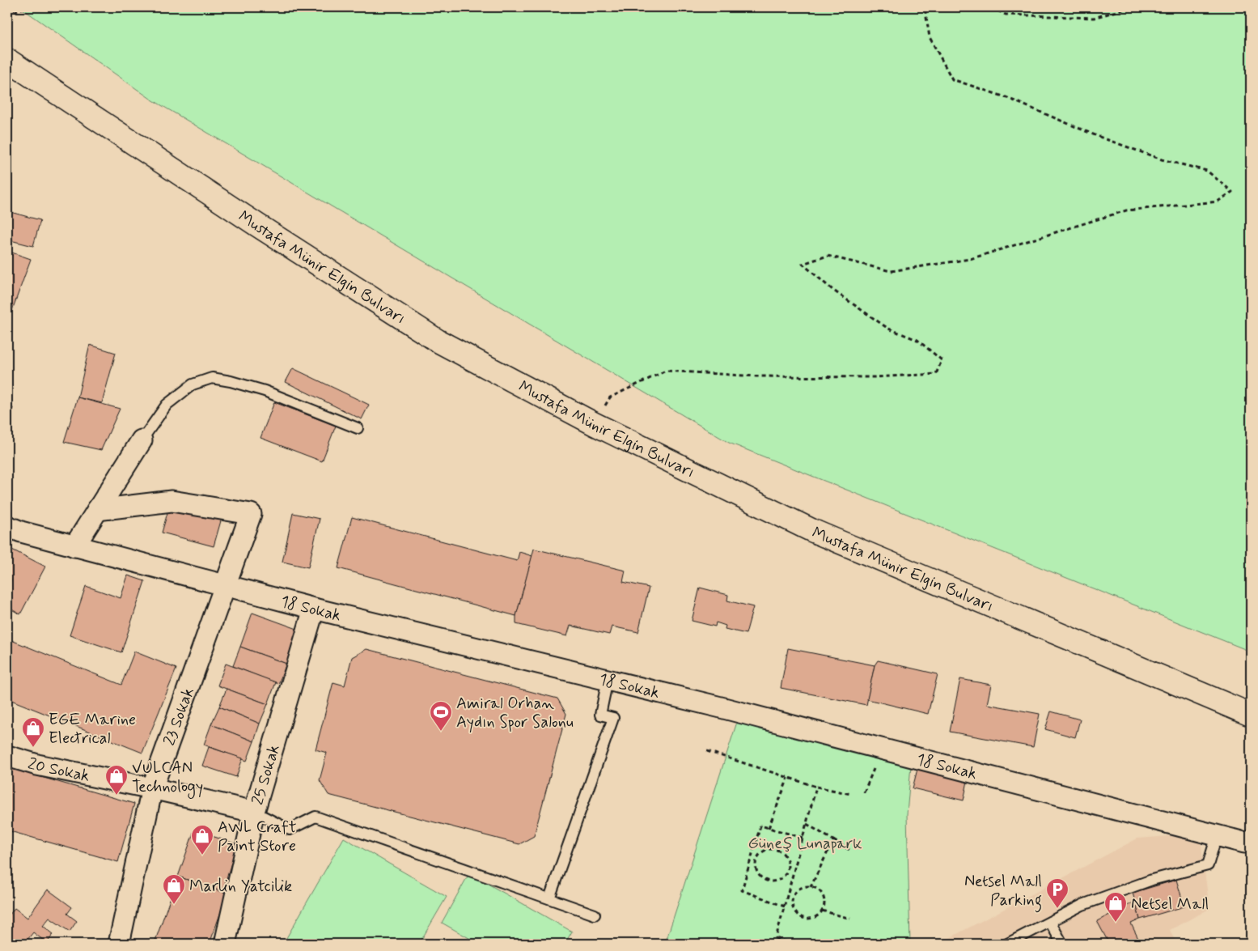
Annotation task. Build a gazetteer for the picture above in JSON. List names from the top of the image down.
{
  "streets": {
    "street": [
      "Mustafa Münir Elgin Bulvarı",
      "18 Sokak",
      "23 Sokak",
      "20 Sokak",
      "25 Sokak"
    ]
  },
  "crossings": [
    ["18 Sokak", "23 Sokak"],
    ["18 Sokak", "25 Sokak"],
    ["23 Sokak", "20 Sokak"],
    ["20 Sokak", "25 Sokak"]
  ],
  "parks": ["Güneş Lunapark"],
  "places": {
    "sports": ["Amiral Orhan Aydın Spor Salonu"],
    "shop": [
      "EGE Marine Electrical",
      "VULCAN Technology",
      "AWL Craft Paint Store",
      "Marlin Yatcilik",
      "Netsel Mall"
    ],
    "parking": ["Netsel Mall Parking"]
  }
}
